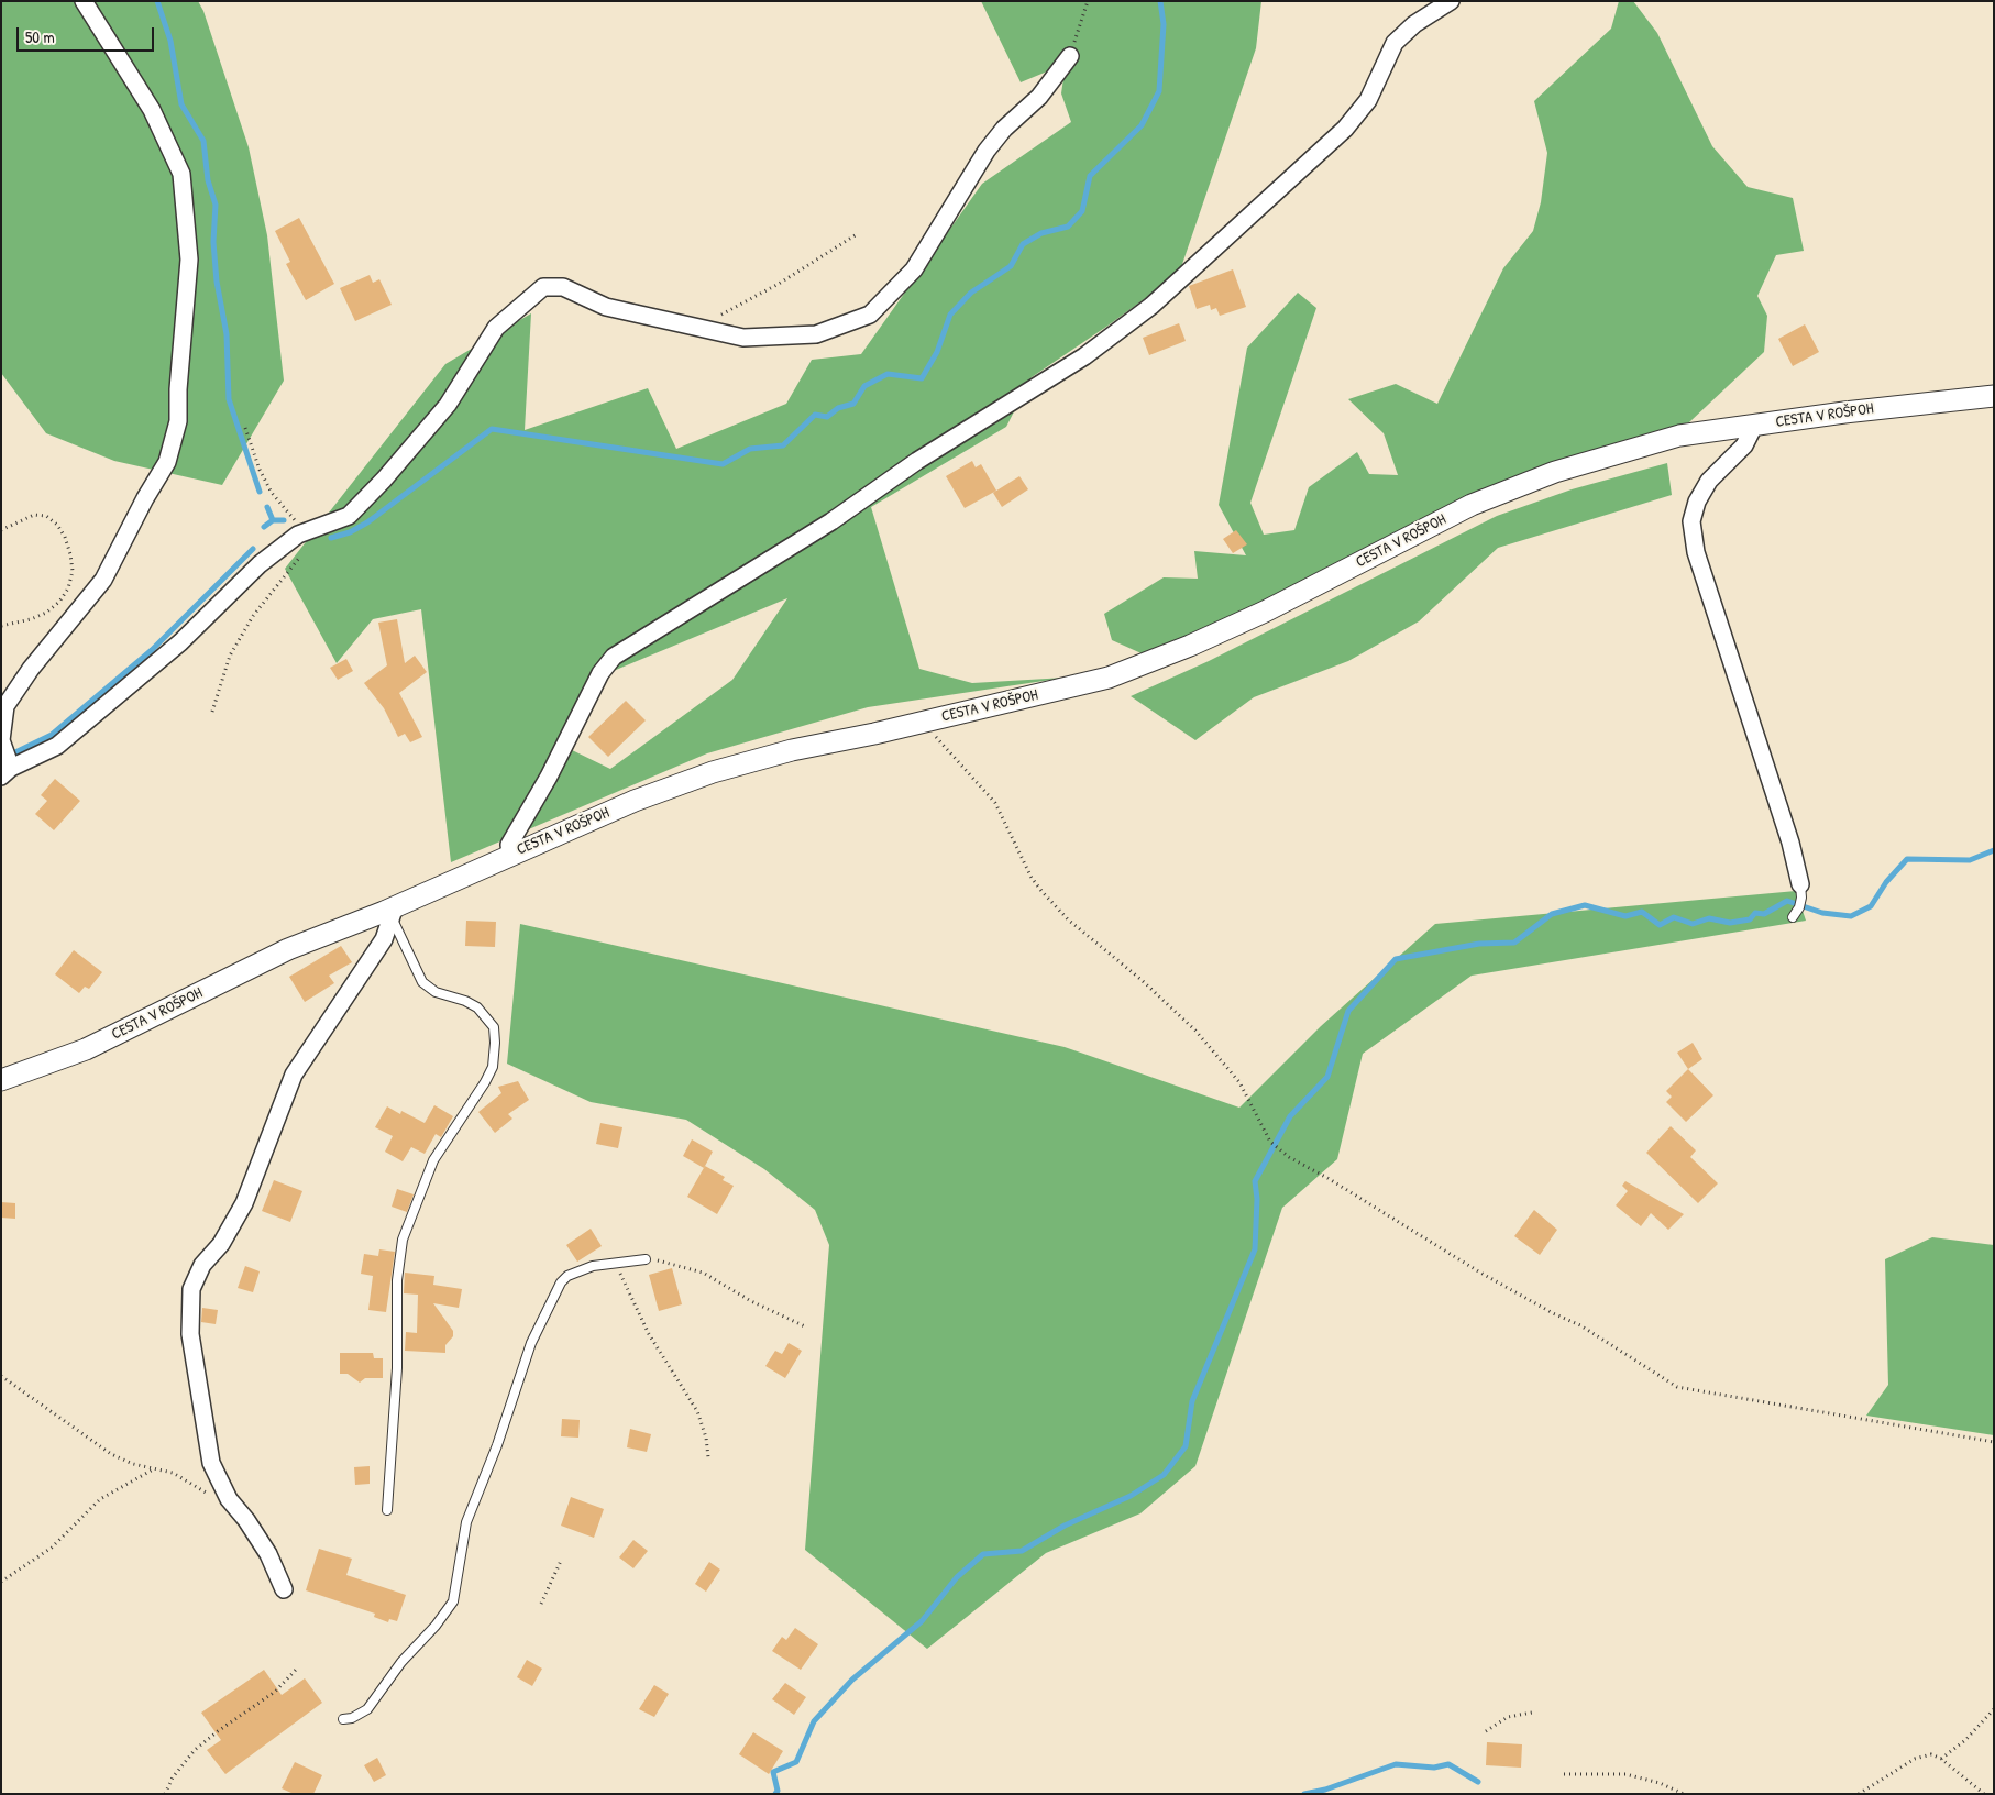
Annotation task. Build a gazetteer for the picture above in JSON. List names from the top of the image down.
{
  "streets": {
    "street": ["CESTA V ROŠPOH"]
  },
  "scale_bar": "50 m"
}
